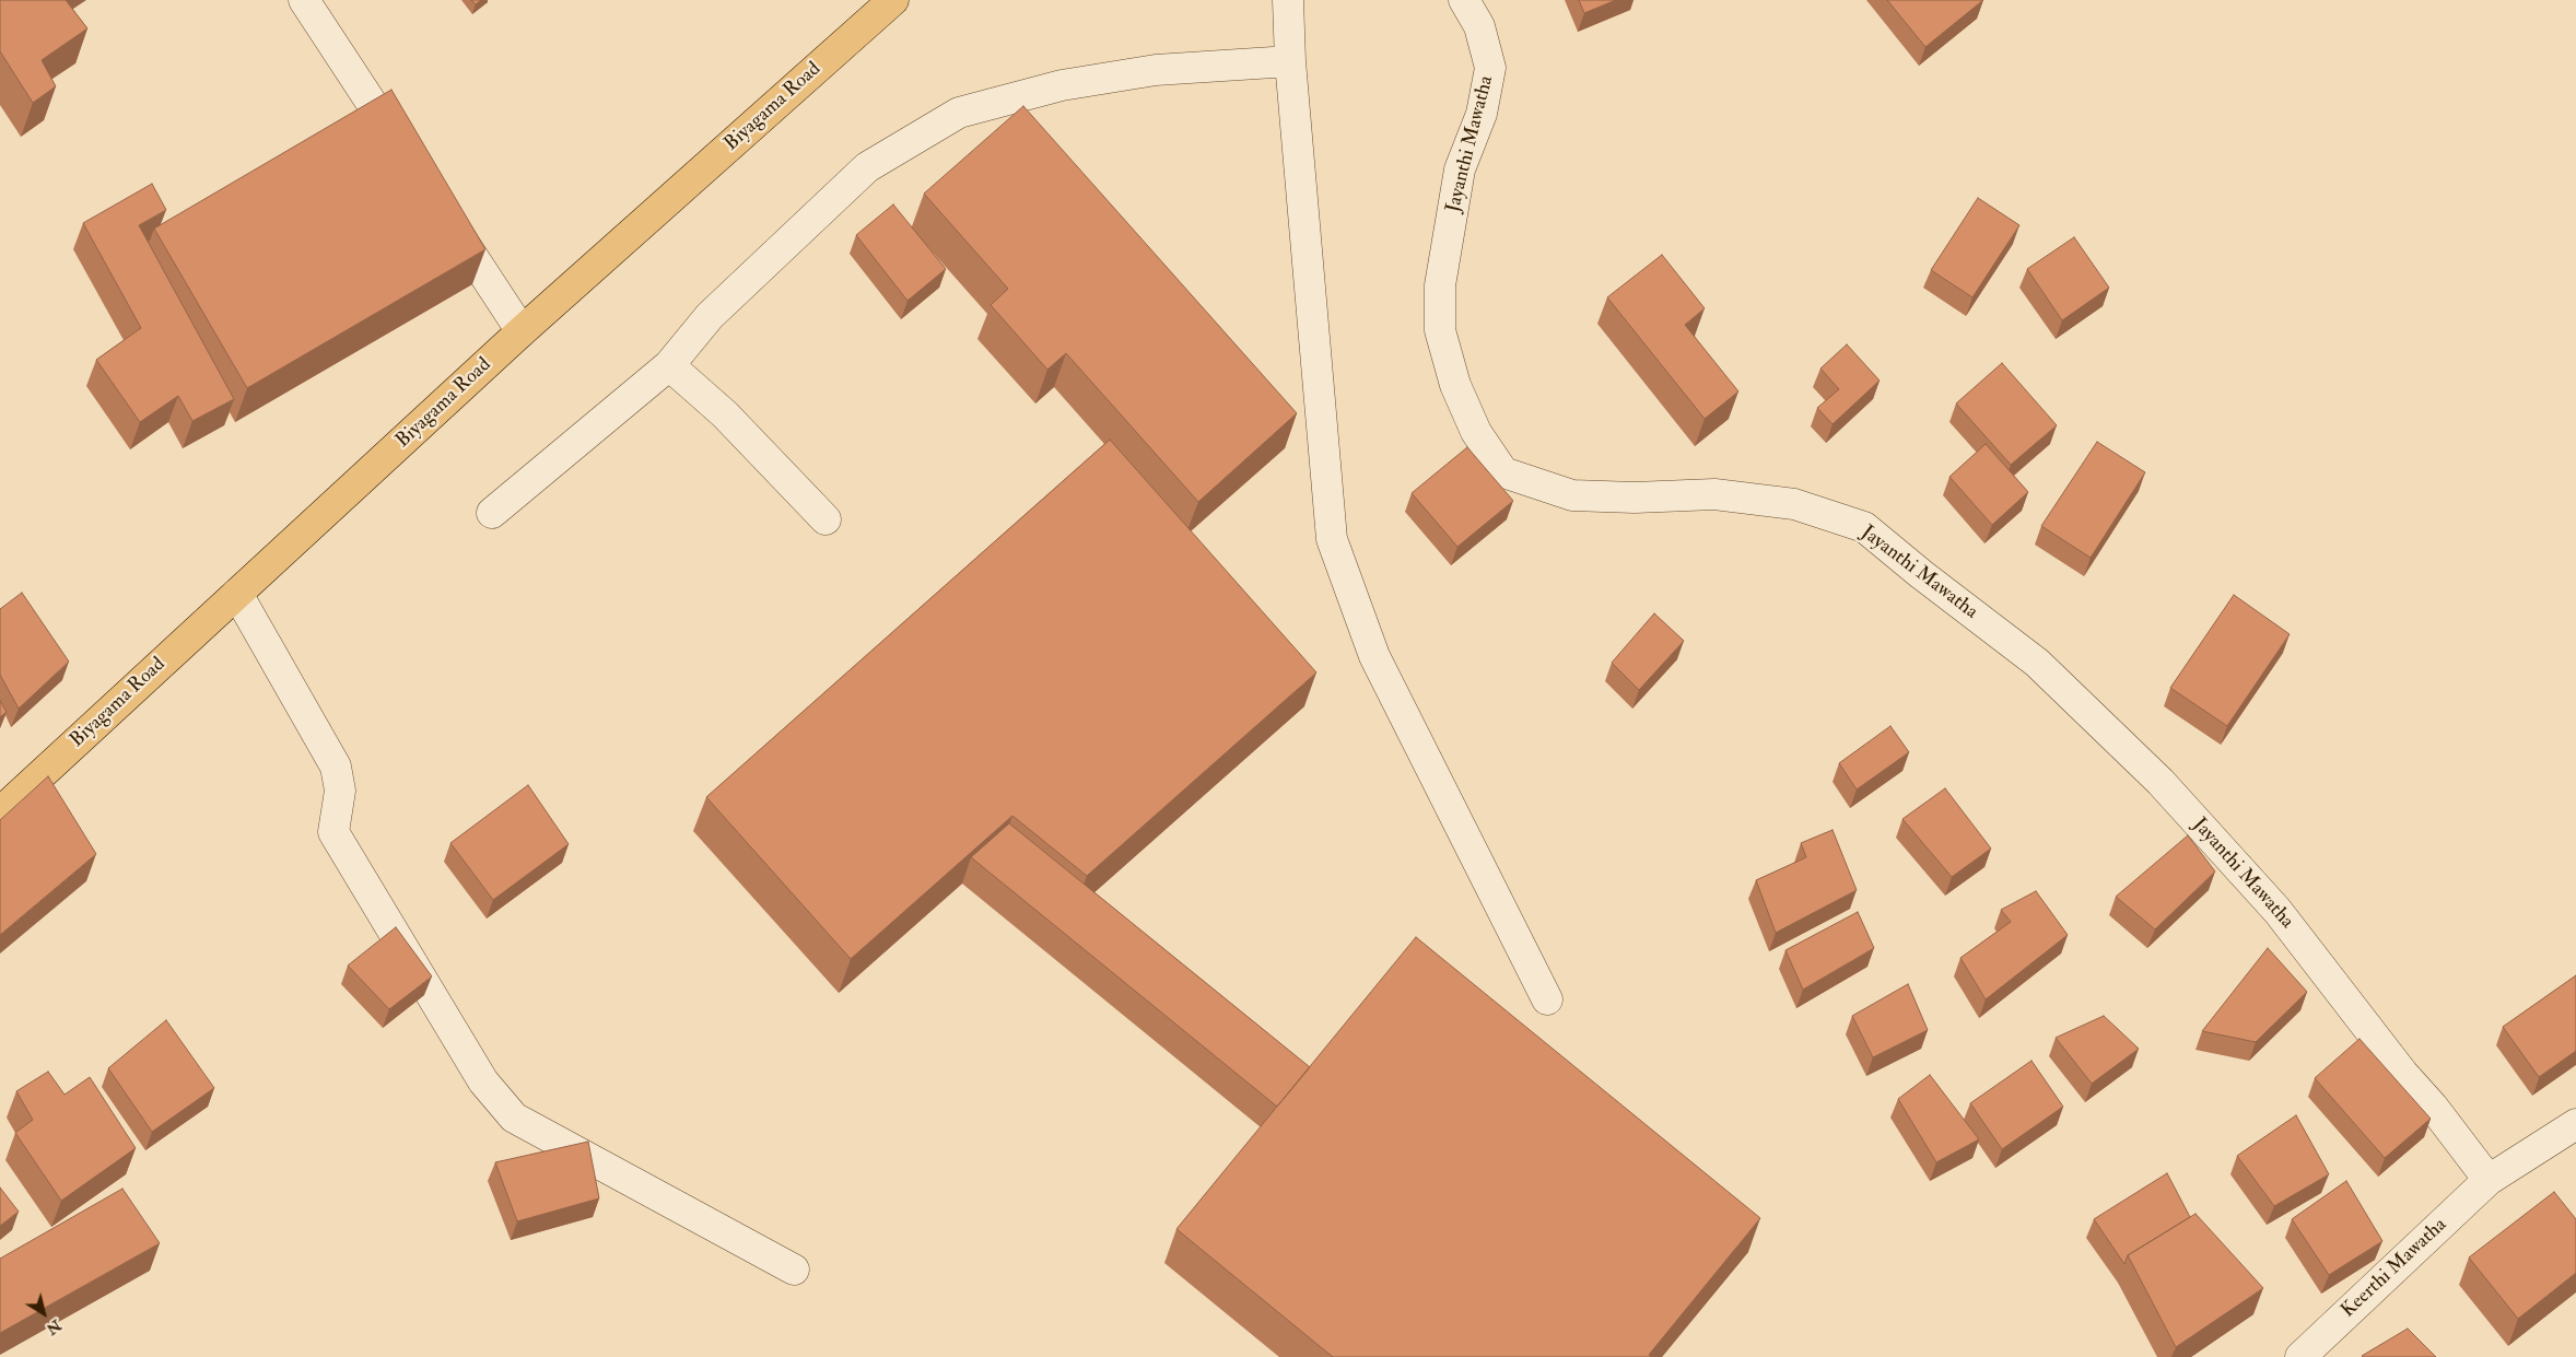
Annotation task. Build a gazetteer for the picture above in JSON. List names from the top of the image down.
{
  "streets": {
    "main road": ["Biyagama Road"],
    "street": ["Jayanthi Mawatha", "Keerthi Mawatha"]
  },
  "crossings": [
    ["Jayanthi Mawatha", "Keerthi Mawatha"]
  ],
  "north": "bottom right"
}
